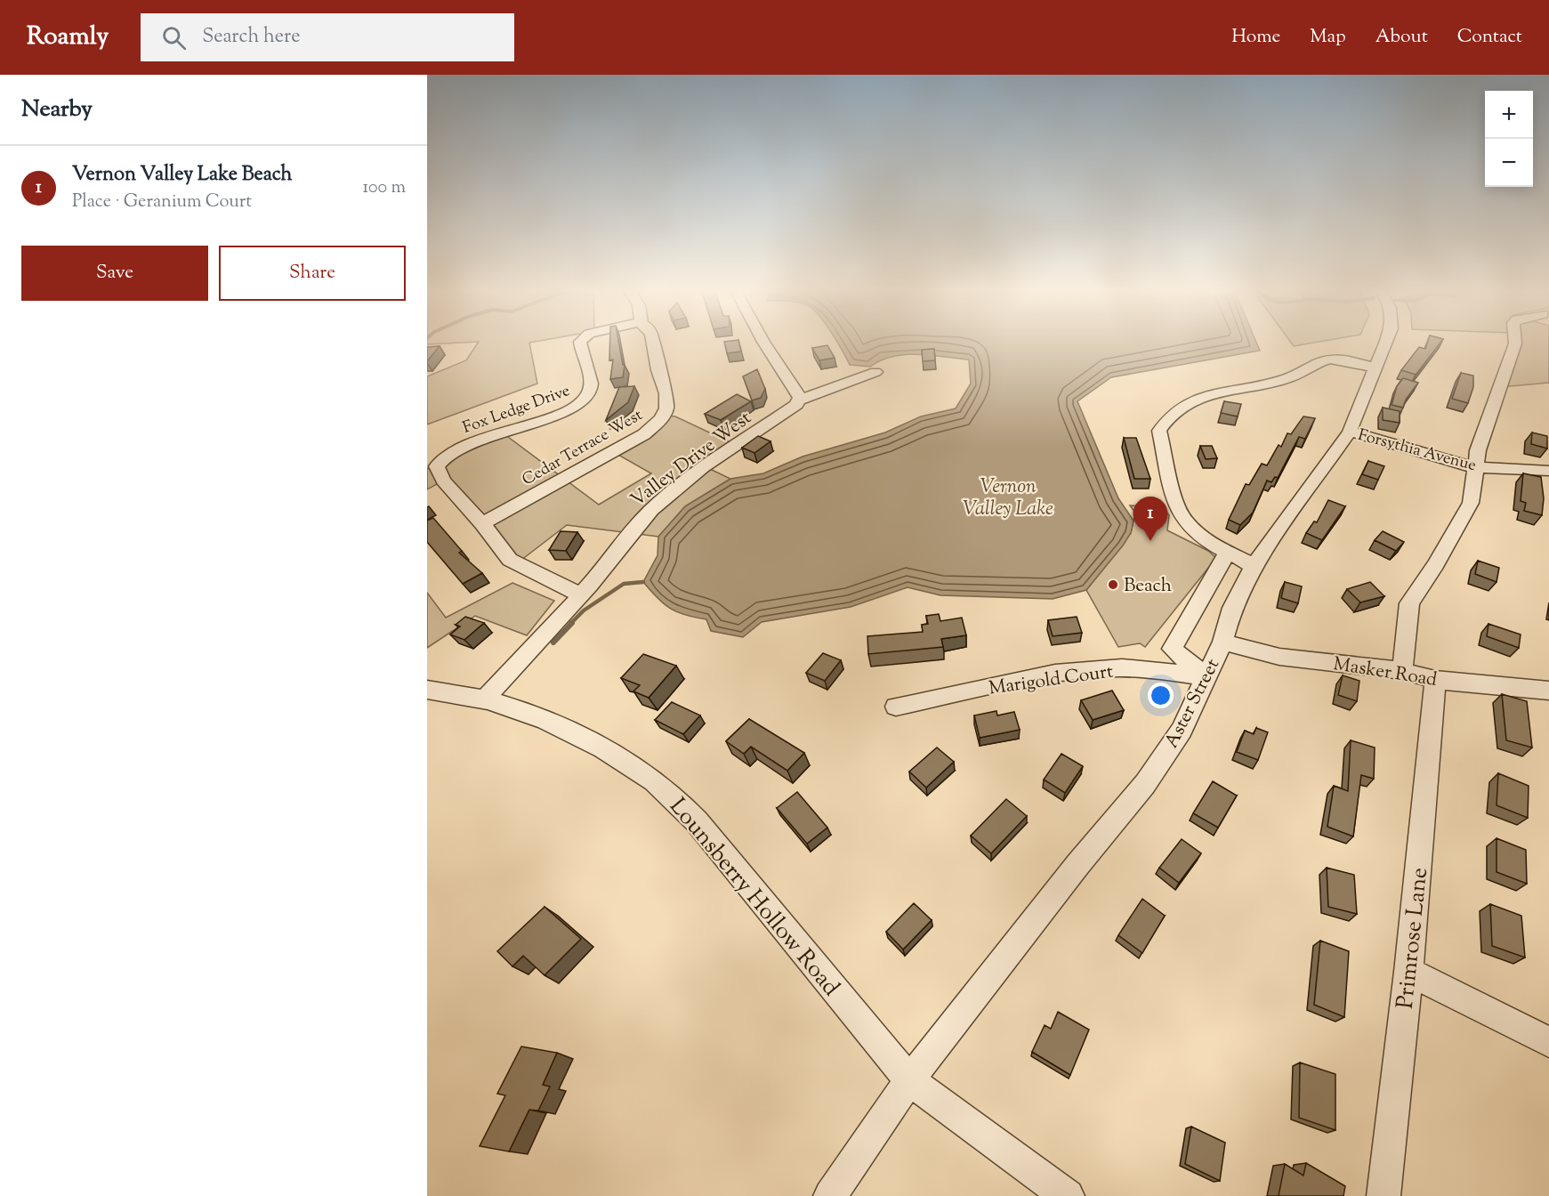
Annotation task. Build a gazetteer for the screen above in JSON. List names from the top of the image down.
{
  "streets": {
    "street": [
      "Fox Ledge Drive",
      "Cedar Terrace West",
      "Forsythia Avenue",
      "Valley Drive West",
      "Masker Road",
      "Marigold Court",
      "Aster Street",
      "Lounsberry Hollow Road",
      "Primrose Lane"
    ]
  },
  "crossings": [
    ["Fox Ledge Drive", "Cedar Terrace West"],
    ["Forsythia Avenue", "Aster Street"],
    ["Valley Drive West", "Lounsberry Hollow Road"],
    ["Masker Road", "Aster Street"],
    ["Masker Road", "Primrose Lane"],
    ["Marigold Court", "Aster Street"],
    ["Aster Street", "Lounsberry Hollow Road"]
  ],
  "water": ["Vernon Valley Lake"],
  "places": ["Beach"],
  "page": {
    "header": "Roamly",
    "search": "Search here",
    "nav": [
      "Home",
      "Map",
      "About",
      "Contact"
    ],
    "heading": "Nearby",
    "map_buttons": ["+", "−"],
    "list": [
      {
        "mark": "1",
        "name": "Vernon Valley Lake Beach",
        "note": "Place · Geranium Court",
        "value": "100 m"
      }
    ],
    "buttons": ["Save", "Share"],
    "pins": "1"
  }
}
